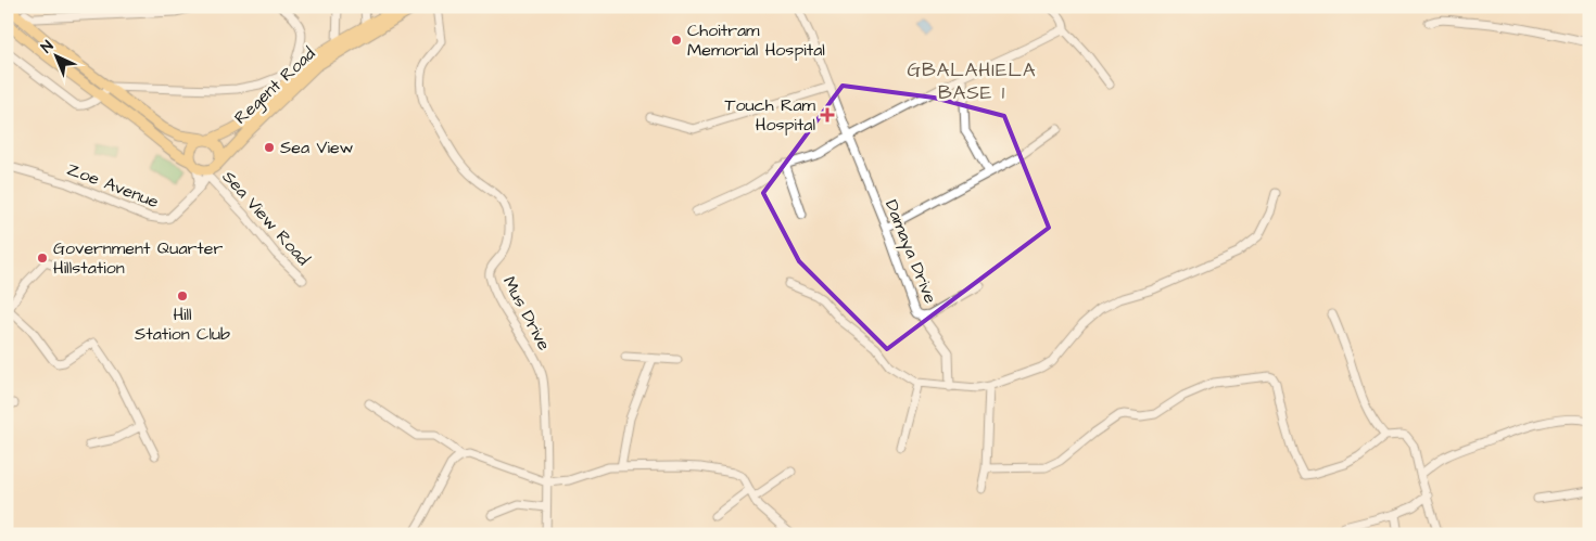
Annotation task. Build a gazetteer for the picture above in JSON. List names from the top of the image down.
{
  "streets": {
    "main road": ["Regent Road"],
    "street": [
      "Zoe Avenue",
      "Sea View Road",
      "Damaya Drive",
      "Mus Drive"
    ]
  },
  "crossings": [
    ["Regent Road", "Zoe Avenue"],
    ["Regent Road", "Sea View Road"],
    ["Zoe Avenue", "Sea View Road"]
  ],
  "districts": ["GBALAHIELA BASE 1"],
  "places": {
    "other": [
      "Choitram Memorial Hospital",
      "Sea View",
      "Government Quarter Hillstation",
      "Hill Station Club"
    ],
    "health": ["Touch Ram Hospital"]
  },
  "north": "top left"
}
